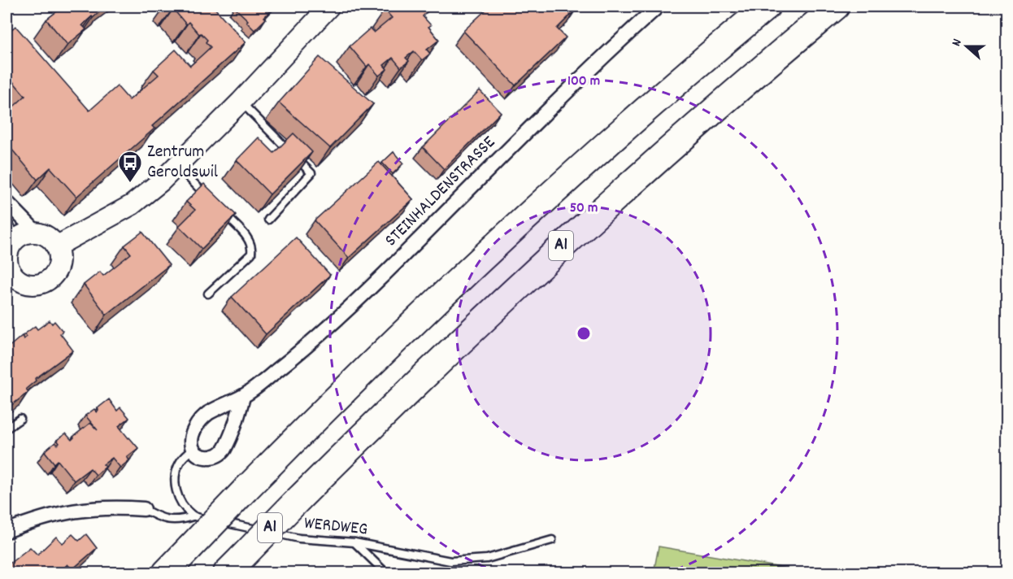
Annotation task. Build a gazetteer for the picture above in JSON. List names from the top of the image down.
{
  "streets": {
    "highway": ["A1"],
    "street": ["STEINHALDENSTRASSE"],
    "lane": ["WERDWEG"]
  },
  "places": {
    "bus stop": ["Zentrum Geroldswil"]
  },
  "north": "left",
  "rings": ["100 m", "50 m"]
}
